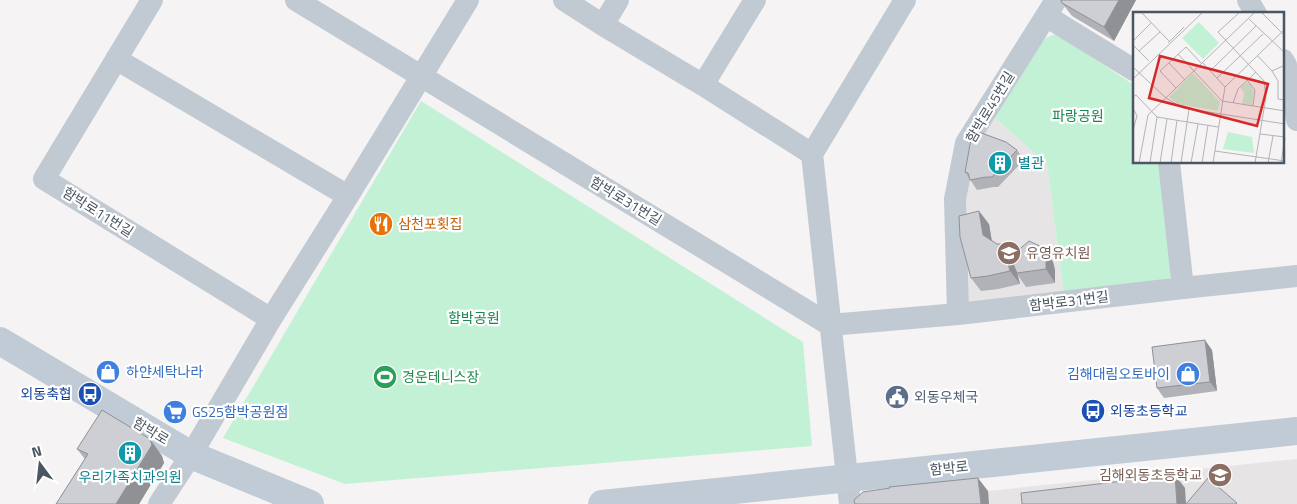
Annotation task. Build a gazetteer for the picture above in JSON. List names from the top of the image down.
{
  "streets": {
    "street": [
      "함박로45번길",
      "함박로31번길",
      "함박로11번길",
      "함박로"
    ]
  },
  "crossings": [
    ["함박로45번길", "함박로31번길"]
  ],
  "parks": ["파랑공원", "함박공원"],
  "places": {
    "building": ["별관", "우리가족치과의원"],
    "restaurant": ["삼천포횟집"],
    "school or university": ["유영유치원", "김해외동초등학교"],
    "shop": ["하얀세탁나라", "김해대림오토바이"],
    "sports": ["경운테니스장"],
    "bus stop": ["외동축협", "외동초등학교"],
    "public building": ["외동우체국"],
    "supermarket": ["GS25함박공원점"]
  },
  "north": "top"
}
